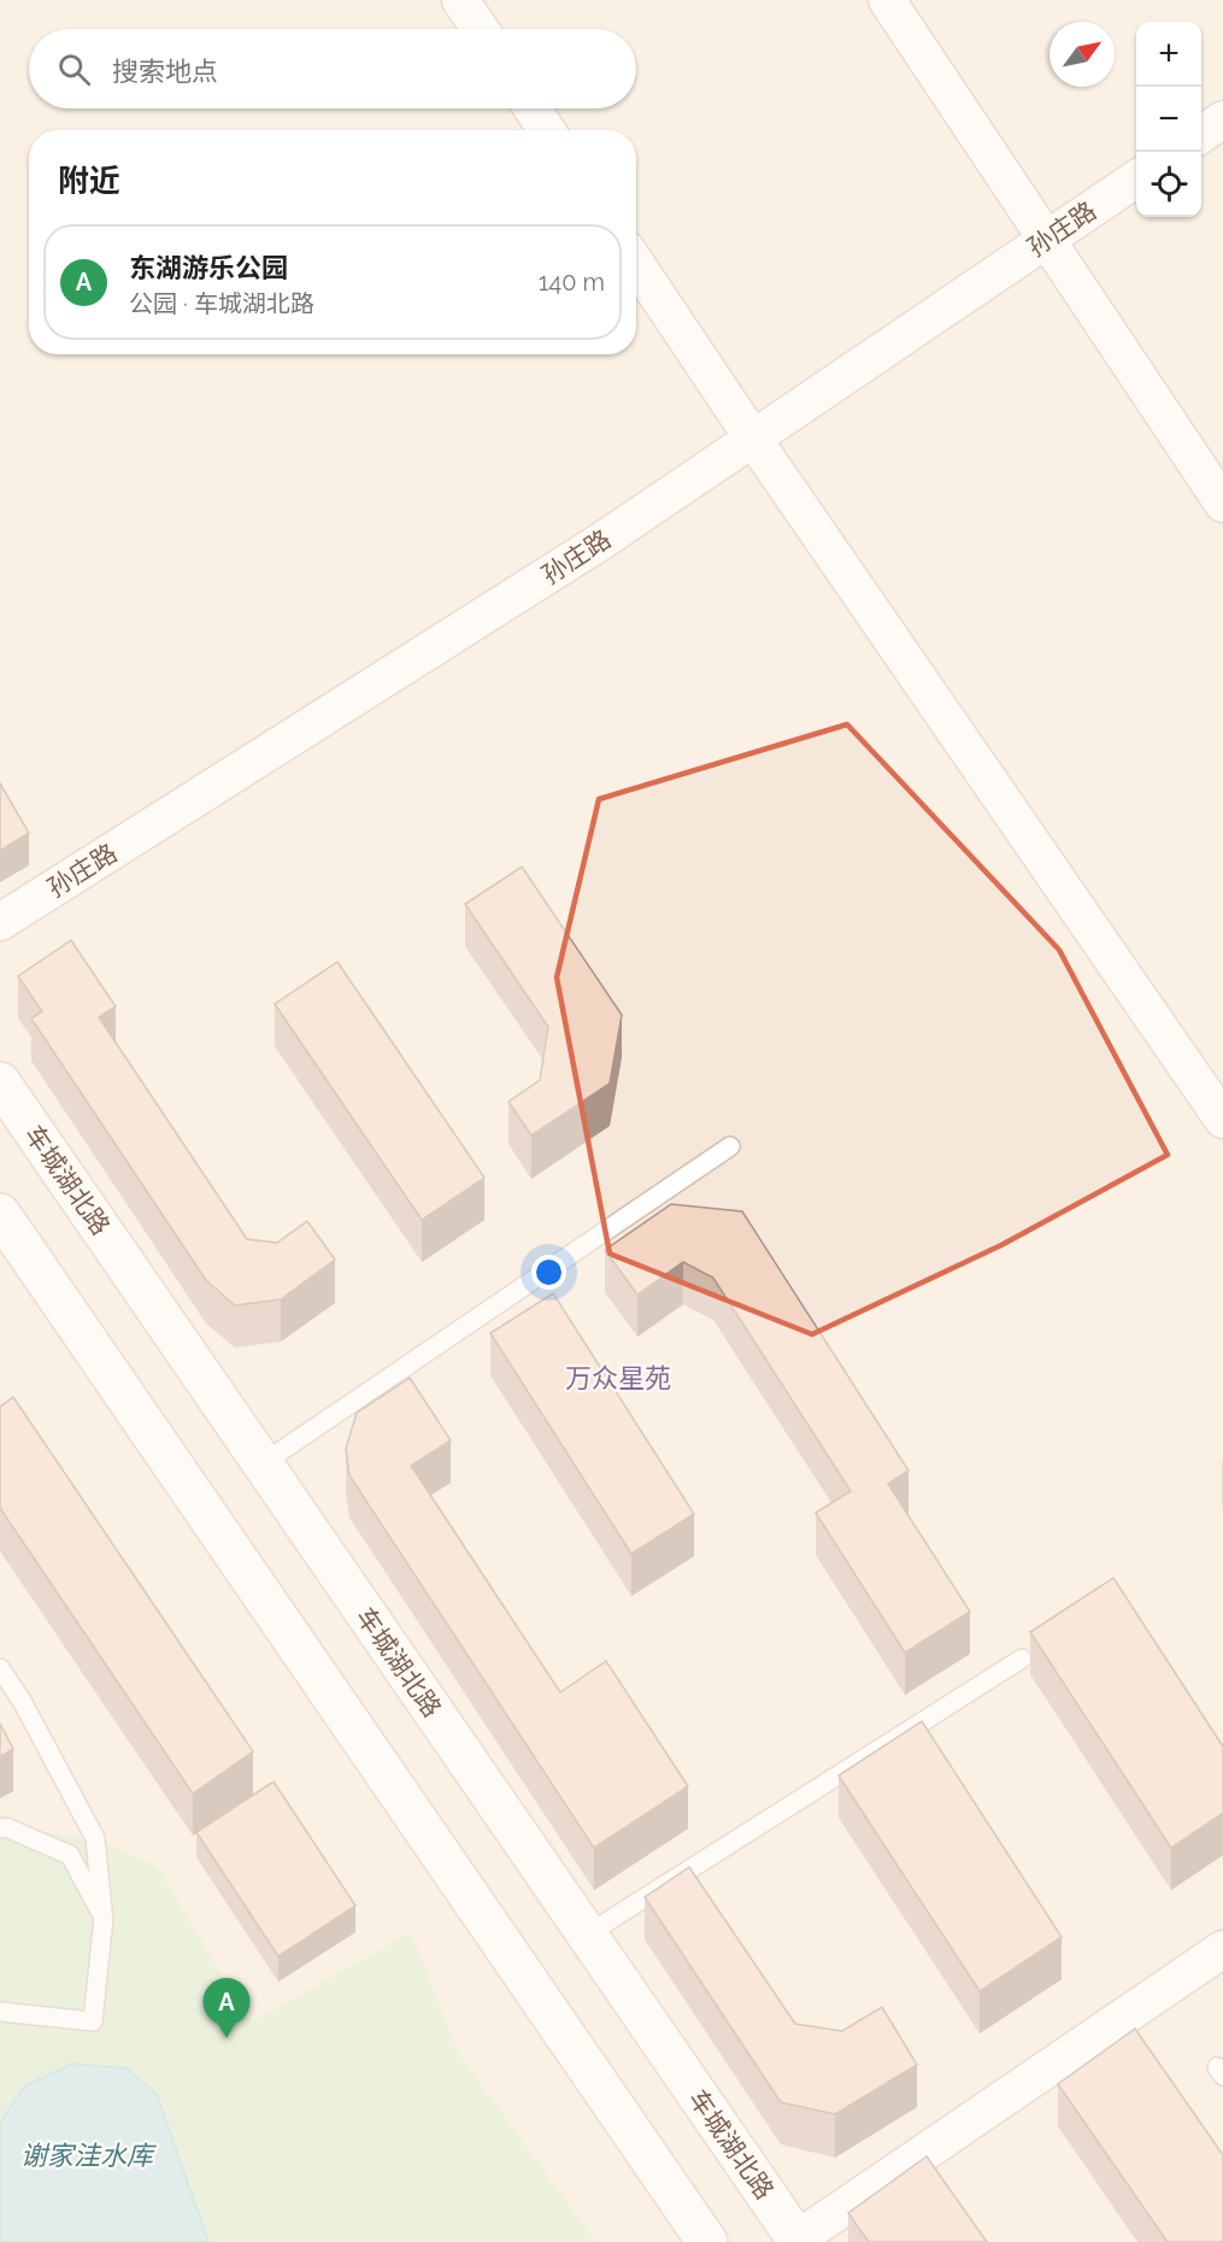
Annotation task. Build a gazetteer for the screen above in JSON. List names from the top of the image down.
{
  "streets": {
    "main road": ["车城湖北路"],
    "street": ["孙庄路"]
  },
  "districts": ["万众星苑"],
  "water": ["谢家洼水库"],
  "north": "top right",
  "page": {
    "map_buttons": ["+", "−"],
    "search": "搜索地点",
    "heading": "附近",
    "list": [
      {
        "mark": "A",
        "name": "东湖游乐公园",
        "note": "公园 · 车城湖北路",
        "value": "140 m"
      }
    ],
    "pins": "A"
  }
}
